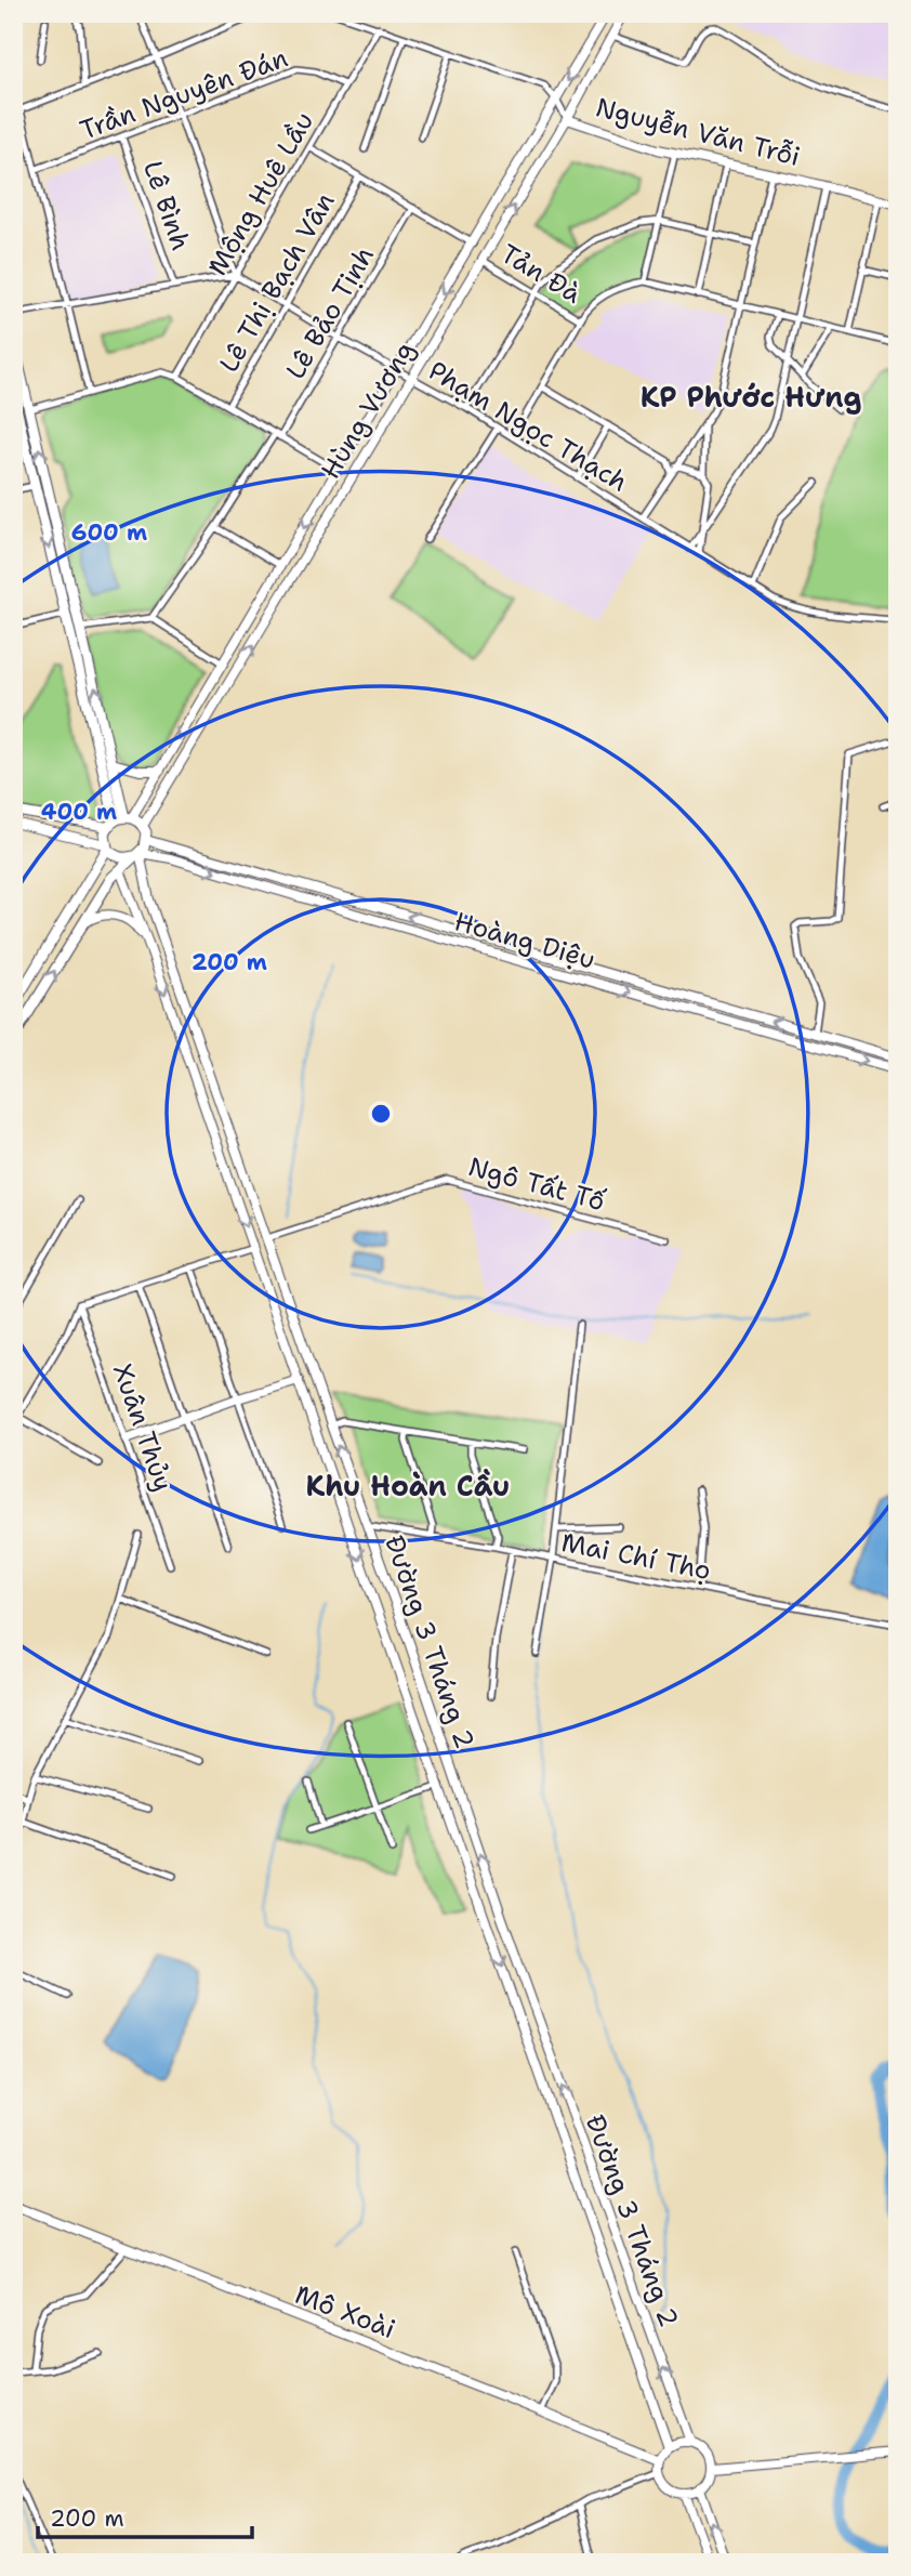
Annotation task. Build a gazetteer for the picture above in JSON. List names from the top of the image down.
{
  "streets": {
    "main road": [
      "Nguyễn Văn Trỗi",
      "Hùng Vương",
      "Hoàng Diệu",
      "Đường 3 Tháng 2",
      "Mô Xoài"
    ],
    "street": [
      "Trần Nguyên Đán",
      "Mộng Huê Lầu",
      "Lê Bình",
      "Tản Đà",
      "Lê Thị Bạch Vân",
      "Lê Bảo Tịnh",
      "Phạm Ngọc Thạch",
      "Ngô Tất Tố",
      "Xuân Thủy",
      "Mai Chí Thọ"
    ]
  },
  "crossings": [
    ["Trần Nguyên Đán", "Mộng Huê Lầu"],
    ["Trần Nguyên Đán", "Lê Bình"],
    ["Nguyễn Văn Trỗi", "Mộng Huê Lầu"],
    ["Nguyễn Văn Trỗi", "Hùng Vương"],
    ["Mộng Huê Lầu", "Phạm Ngọc Thạch"],
    ["Tản Đà", "Hùng Vương"],
    ["Lê Thị Bạch Vân", "Phạm Ngọc Thạch"],
    ["Lê Bảo Tịnh", "Phạm Ngọc Thạch"],
    ["Hùng Vương", "Phạm Ngọc Thạch"],
    ["Hùng Vương", "Hoàng Diệu"],
    ["Hùng Vương", "Đường 3 Tháng 2"],
    ["Hoàng Diệu", "Đường 3 Tháng 2"],
    ["Ngô Tất Tố", "Đường 3 Tháng 2"],
    ["Mai Chí Thọ", "Đường 3 Tháng 2"],
    ["Đường 3 Tháng 2", "Mô Xoài"]
  ],
  "districts": ["KP Phước Hưng", "Khu Hoàn Cầu"],
  "scale_bar": "200 m",
  "rings": ["600 m", "400 m", "200 m"]
}
